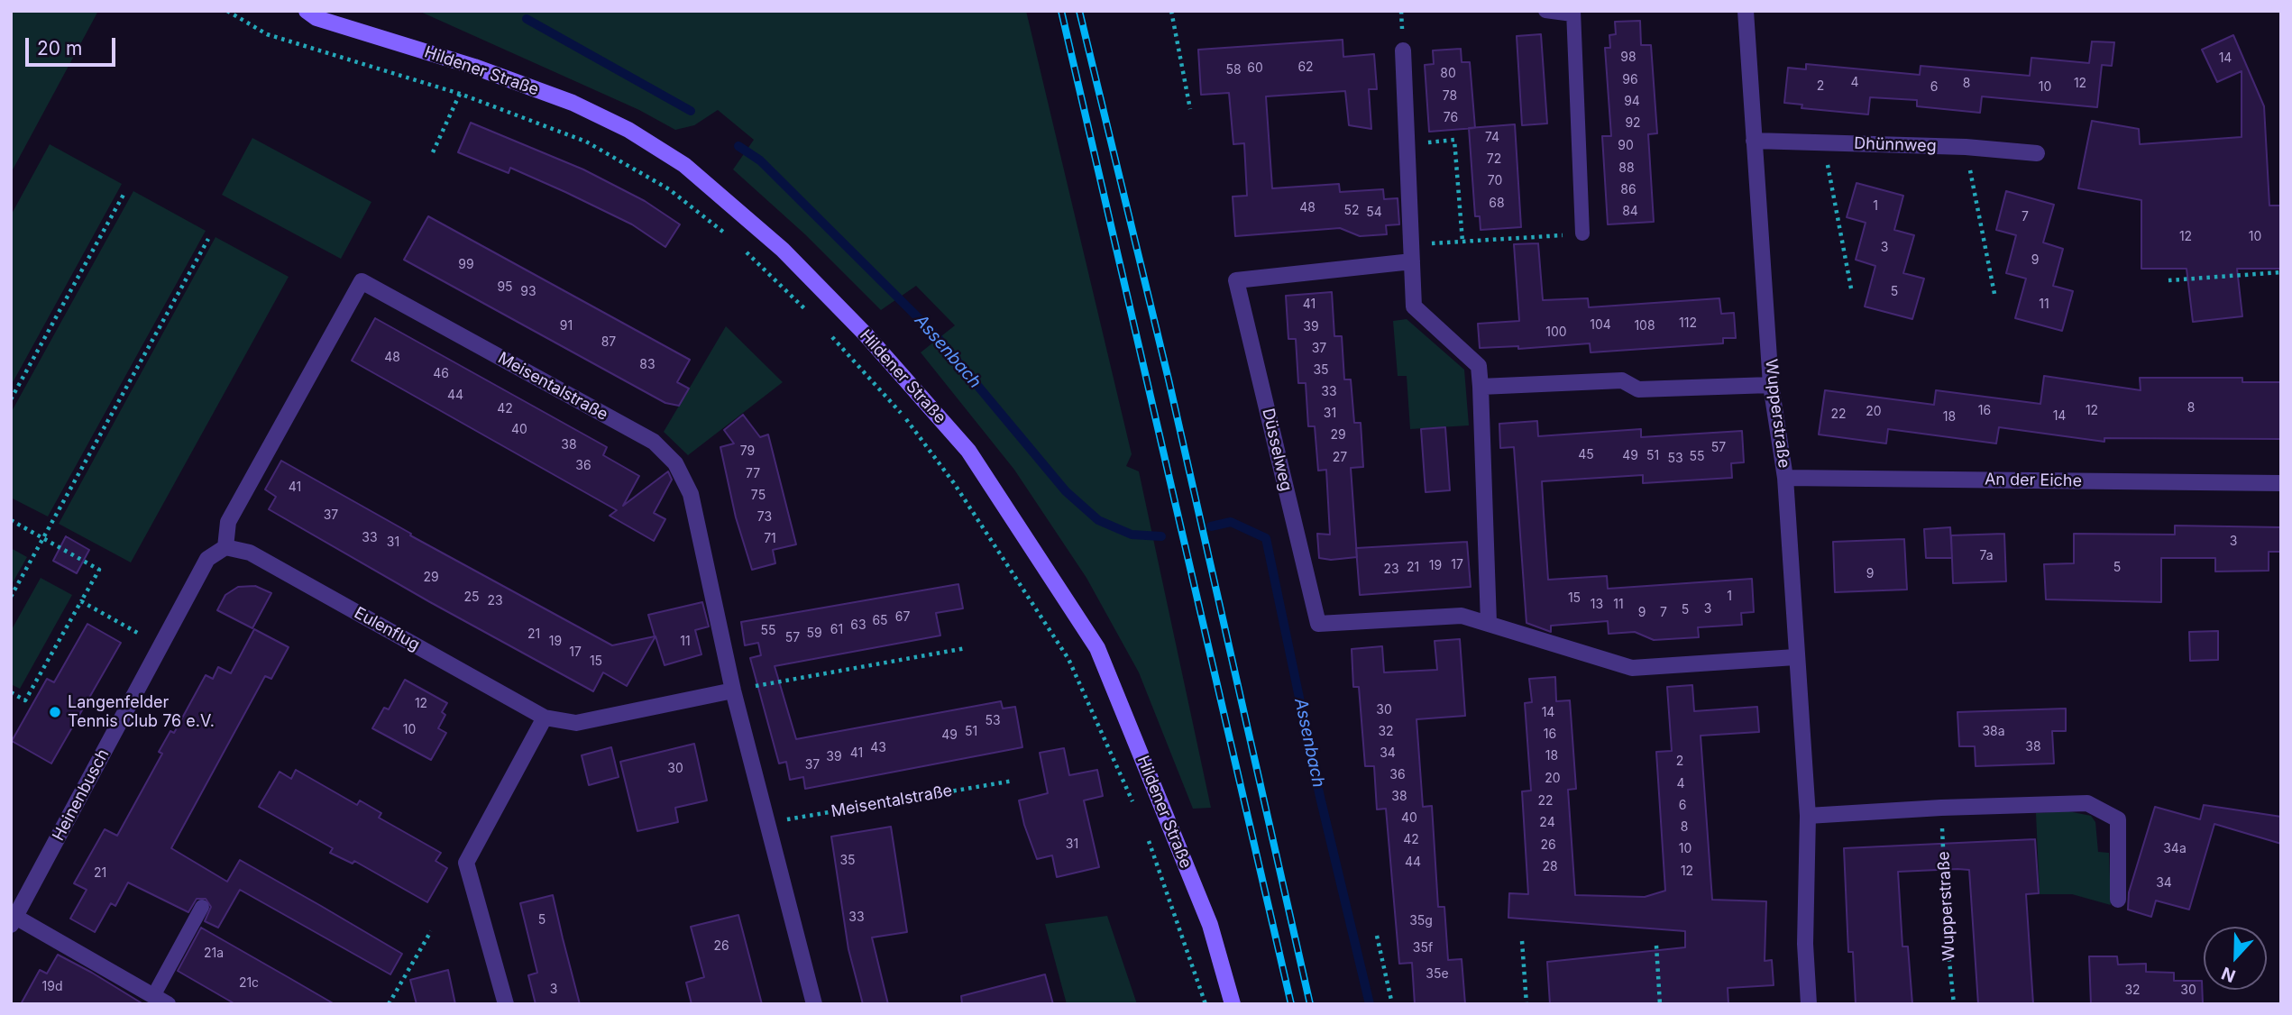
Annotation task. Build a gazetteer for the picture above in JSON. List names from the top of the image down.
{
  "streets": {
    "main road": ["Hildener Straße"],
    "street": [
      "Dhünnweg",
      "Meisentalstraße",
      "Wupperstraße",
      "Düsselweg",
      "An der Eiche",
      "Eulenflug",
      "Heinenbusch"
    ]
  },
  "crossings": [
    ["Dhünnweg", "Wupperstraße"],
    ["Meisentalstraße", "Eulenflug"],
    ["Meisentalstraße", "Heinenbusch"],
    ["Wupperstraße", "Düsselweg"],
    ["Wupperstraße", "An der Eiche"],
    ["Eulenflug", "Heinenbusch"]
  ],
  "water": ["Assenbach"],
  "places": ["Langenfelder Tennis Club 76 e.V."],
  "house_numbers": [
    "98",
    "14",
    "62",
    "60",
    "58",
    "80",
    "96",
    "4",
    "8",
    "12",
    "2",
    "6",
    "10",
    "78",
    "94",
    "76",
    "92",
    "74",
    "90",
    "72",
    "88",
    "70",
    "86",
    "68",
    "1",
    "48",
    "52",
    "84",
    "54",
    "7",
    "12",
    "10",
    "3",
    "9",
    "99",
    "95",
    "93",
    "5",
    "41",
    "11",
    "112",
    "104",
    "91",
    "108",
    "39",
    "100",
    "87",
    "37",
    "48",
    "83",
    "35",
    "46",
    "33",
    "44",
    "8",
    "42",
    "16",
    "12",
    "20",
    "31",
    "22",
    "14",
    "18",
    "40",
    "29",
    "38",
    "57",
    "79",
    "45",
    "49",
    "51",
    "55",
    "27",
    "53",
    "36",
    "77",
    "41",
    "75",
    "37",
    "73",
    "33",
    "71",
    "3",
    "31",
    "7a",
    "17",
    "19",
    "21",
    "5",
    "23",
    "9",
    "29",
    "1",
    "25",
    "15",
    "23",
    "13",
    "11",
    "3",
    "5",
    "9",
    "7",
    "67",
    "65",
    "63",
    "61",
    "55",
    "59",
    "21",
    "57",
    "19",
    "11",
    "17",
    "15",
    "12",
    "30",
    "14",
    "53",
    "10",
    "51",
    "32",
    "38a",
    "16",
    "49",
    "38",
    "43",
    "41",
    "34",
    "18",
    "39",
    "2",
    "37",
    "30",
    "36",
    "20",
    "4",
    "38",
    "22",
    "6",
    "40",
    "24",
    "8",
    "42",
    "31",
    "26",
    "10",
    "34a",
    "35",
    "44",
    "28",
    "12",
    "21",
    "34",
    "33",
    "5",
    "35g",
    "26",
    "35f",
    "21a",
    "35e",
    "21c",
    "19d",
    "3",
    "32",
    "30"
  ],
  "scale_bar": "20 m",
  "north": "bottom"
}
